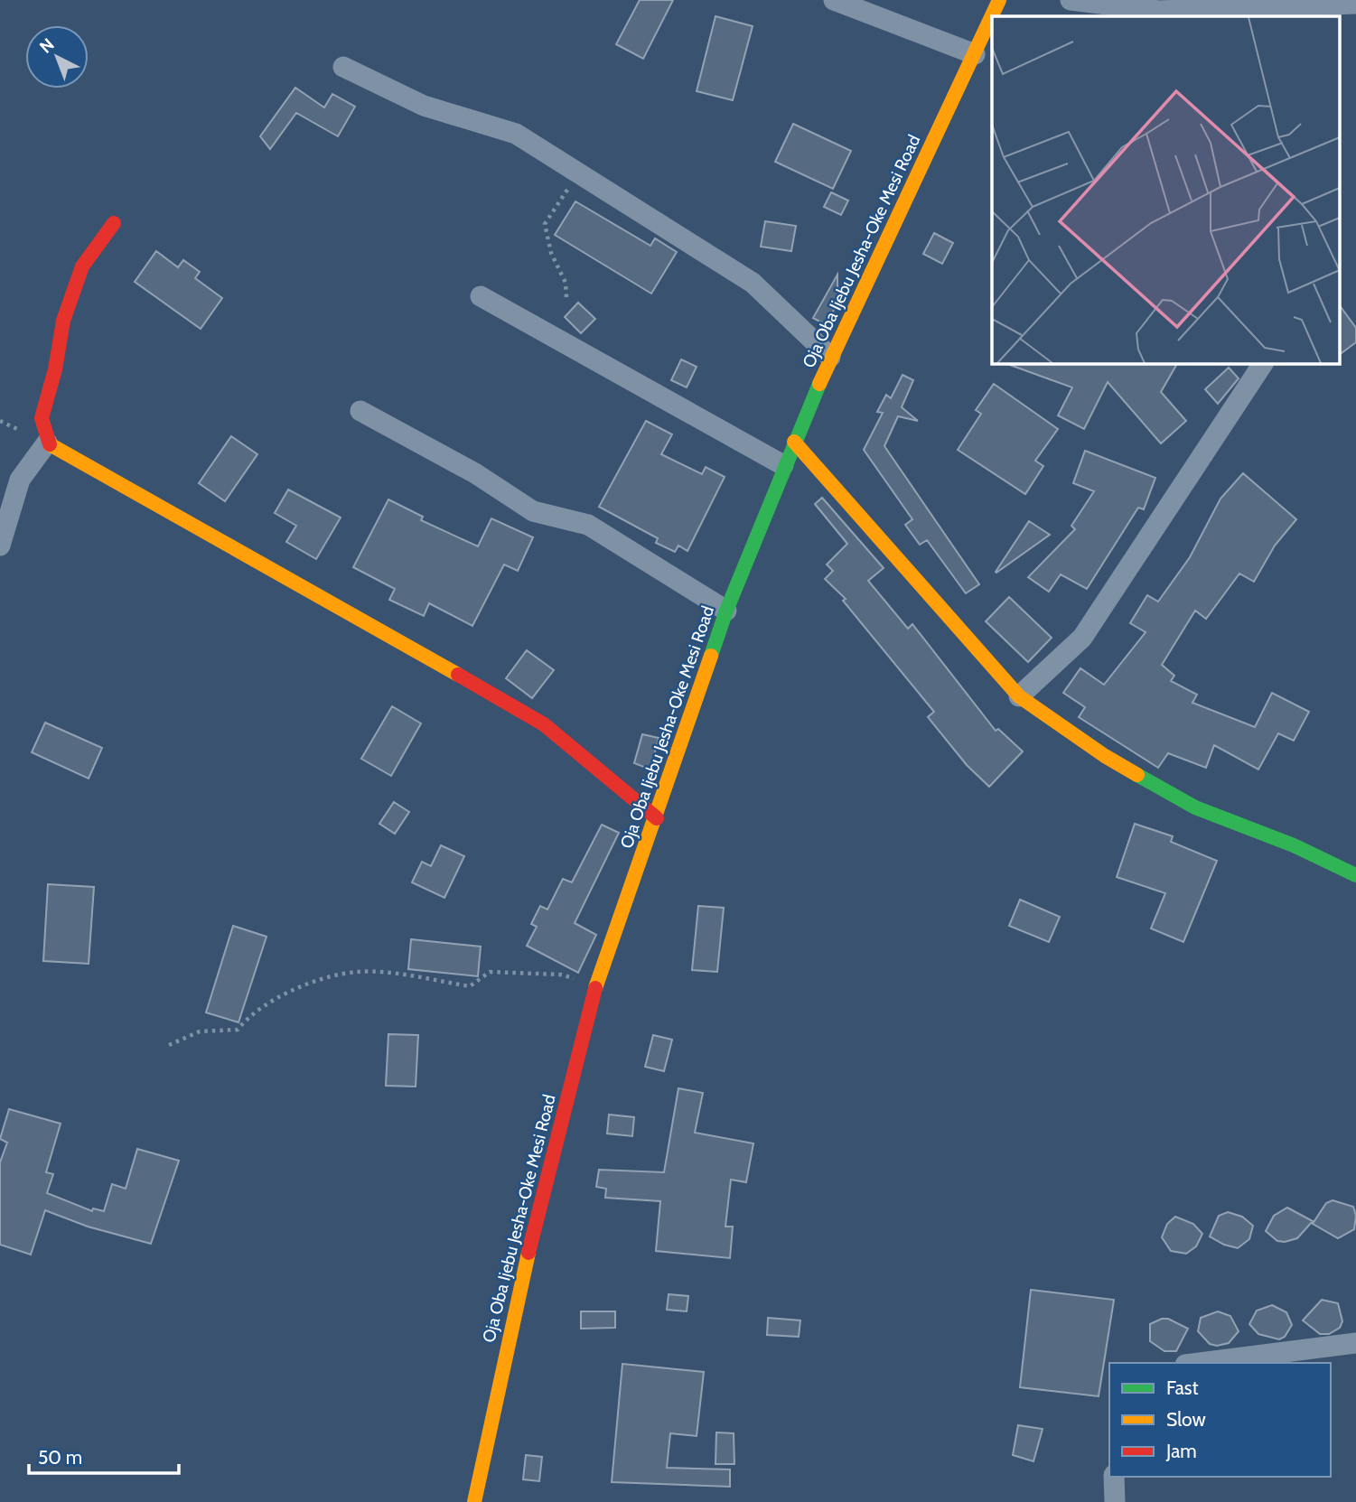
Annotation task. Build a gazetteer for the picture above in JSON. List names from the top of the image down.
{
  "streets": {
    "street": ["Oja Oba Ijebu Jesha-Oke Mesi Road"]
  },
  "legend": ["Fast", "Slow", "Jam"],
  "scale_bar": "50 m",
  "north": "top left"
}
